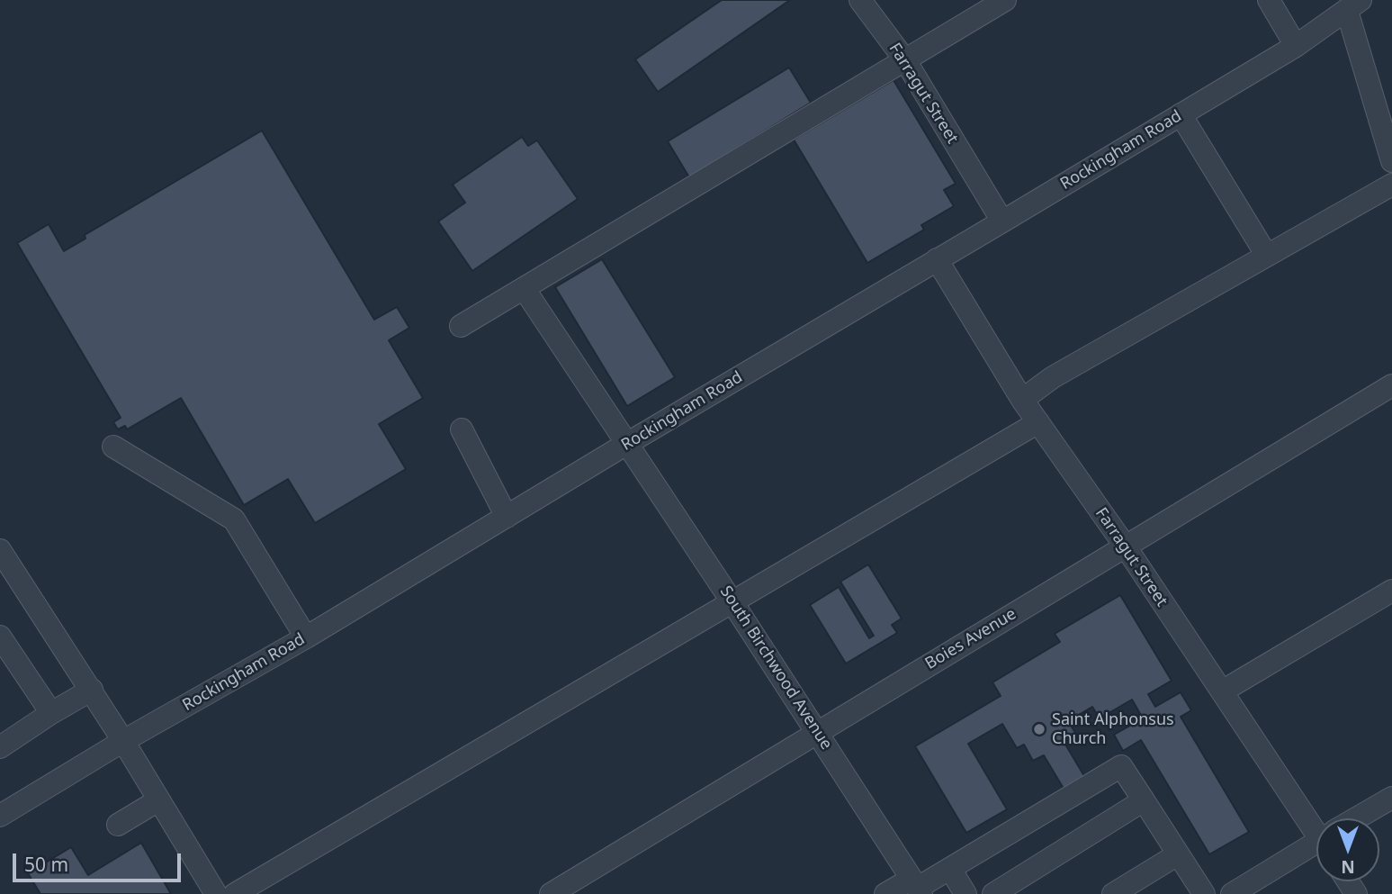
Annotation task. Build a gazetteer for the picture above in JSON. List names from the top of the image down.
{
  "streets": {
    "street": [
      "Farragut Street",
      "Rockingham Road",
      "Boies Avenue",
      "South Birchwood Avenue"
    ]
  },
  "crossings": [
    ["Farragut Street", "Rockingham Road"],
    ["Farragut Street", "Boies Avenue"],
    ["Rockingham Road", "South Birchwood Avenue"],
    ["Boies Avenue", "South Birchwood Avenue"]
  ],
  "places": ["Saint Alphonsus Church"],
  "scale_bar": "50 m",
  "north": "bottom"
}
